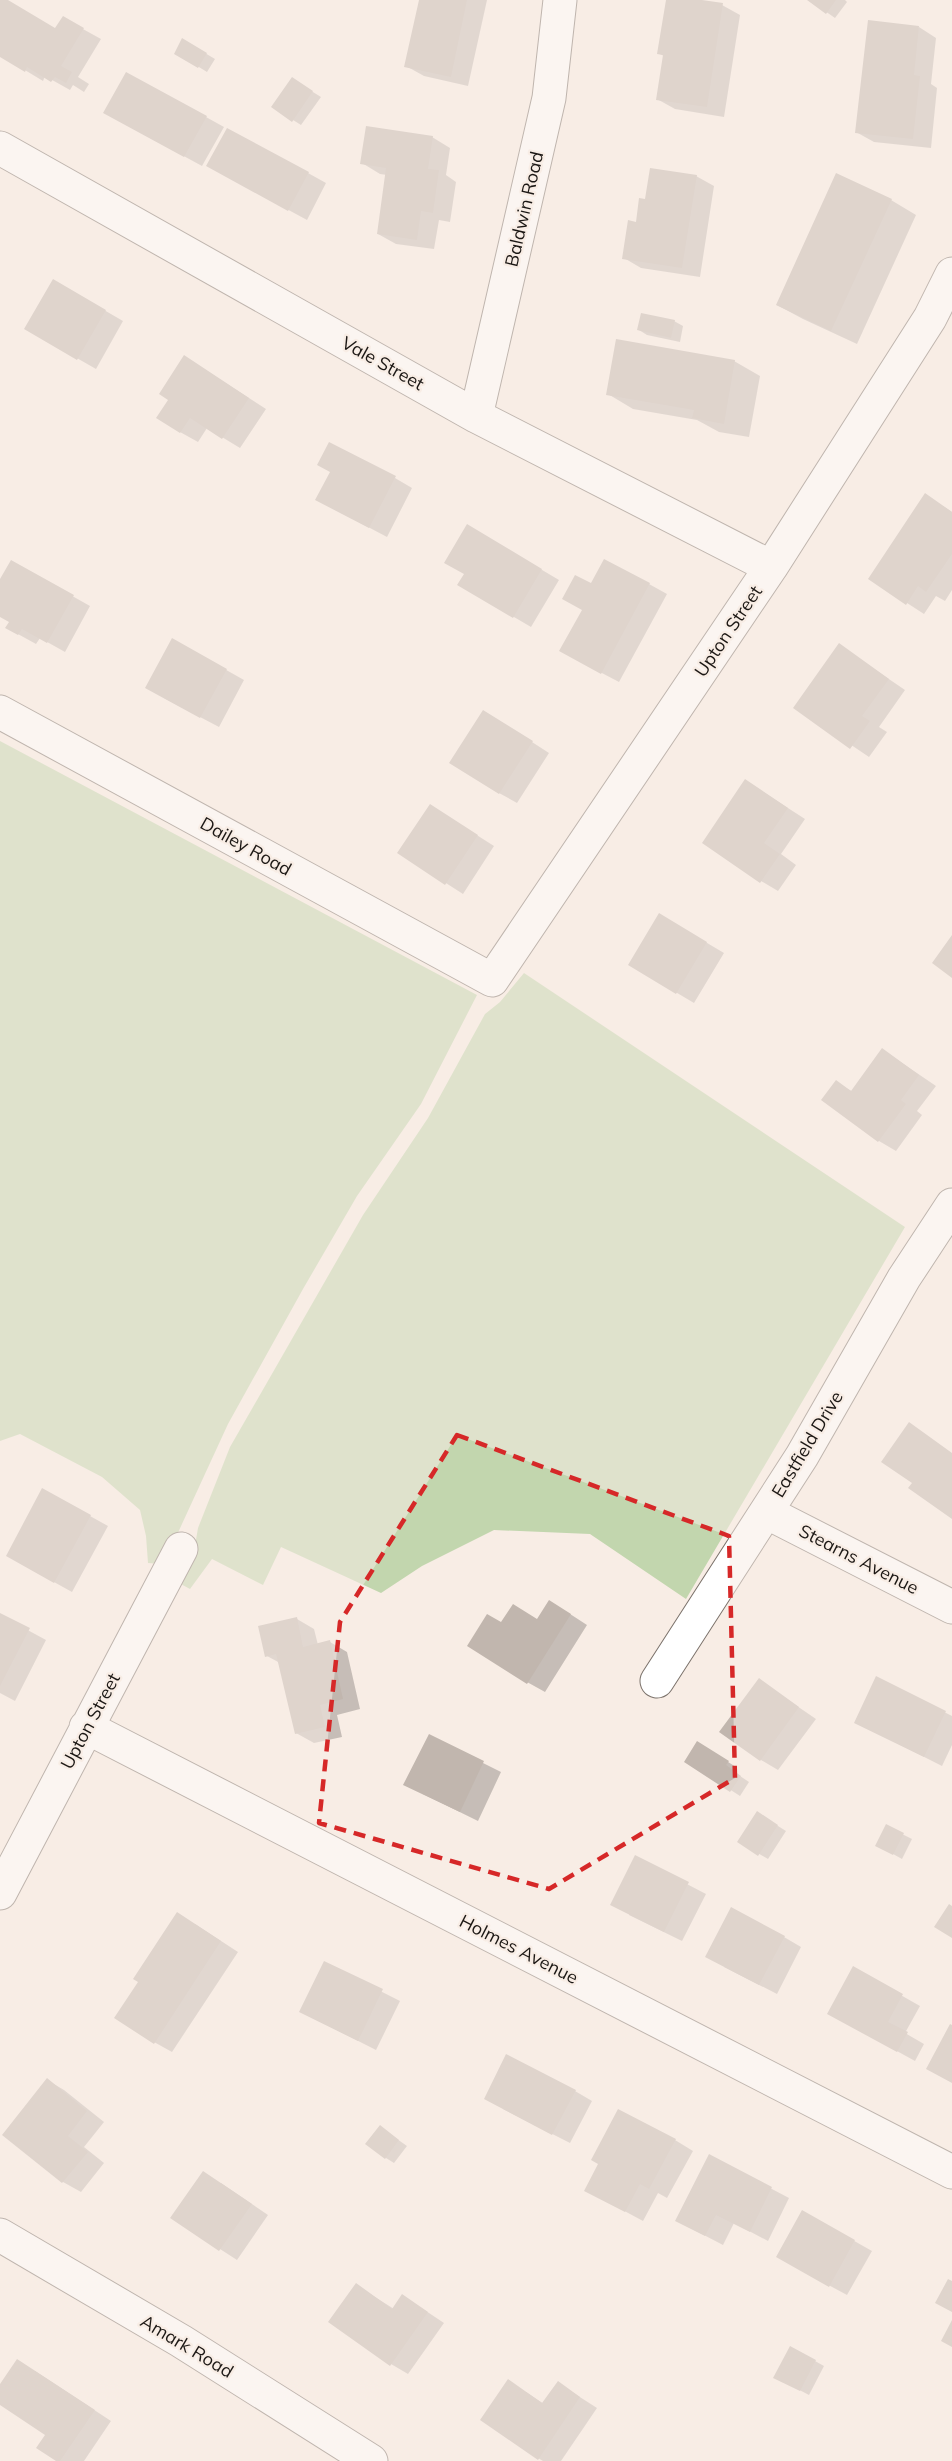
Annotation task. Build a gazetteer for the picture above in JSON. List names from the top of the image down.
{
  "streets": {
    "street": [
      "Baldwin Road",
      "Vale Street",
      "Upton Street",
      "Dailey Road",
      "Eastfield Drive",
      "Stearns Avenue",
      "Holmes Avenue",
      "Amark Road"
    ]
  },
  "crossings": [
    ["Baldwin Road", "Vale Street"],
    ["Vale Street", "Upton Street"],
    ["Upton Street", "Dailey Road"],
    ["Upton Street", "Holmes Avenue"],
    ["Eastfield Drive", "Stearns Avenue"]
  ]
}
